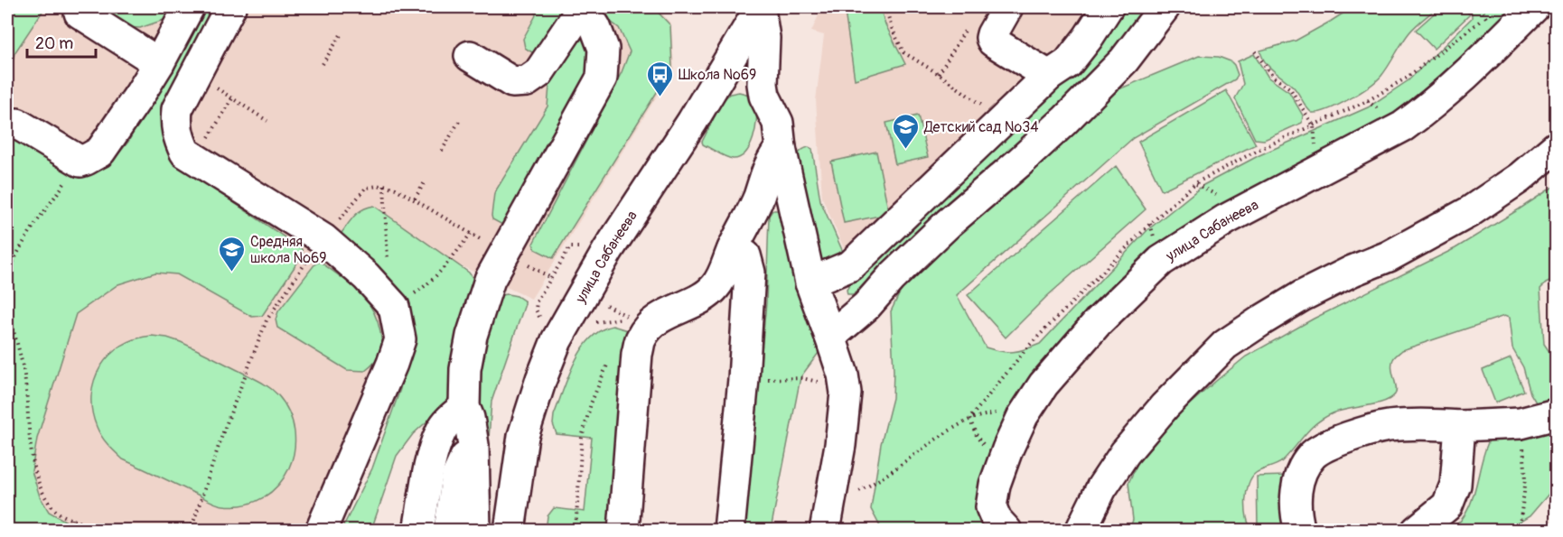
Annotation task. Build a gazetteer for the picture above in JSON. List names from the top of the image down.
{
  "streets": {
    "street": ["улица Сабанеева"]
  },
  "places": {
    "bus stop": ["Школа №69"],
    "school or university": ["Детский сад №34", "Средняя школа №69"]
  },
  "scale_bar": "20 m"
}
